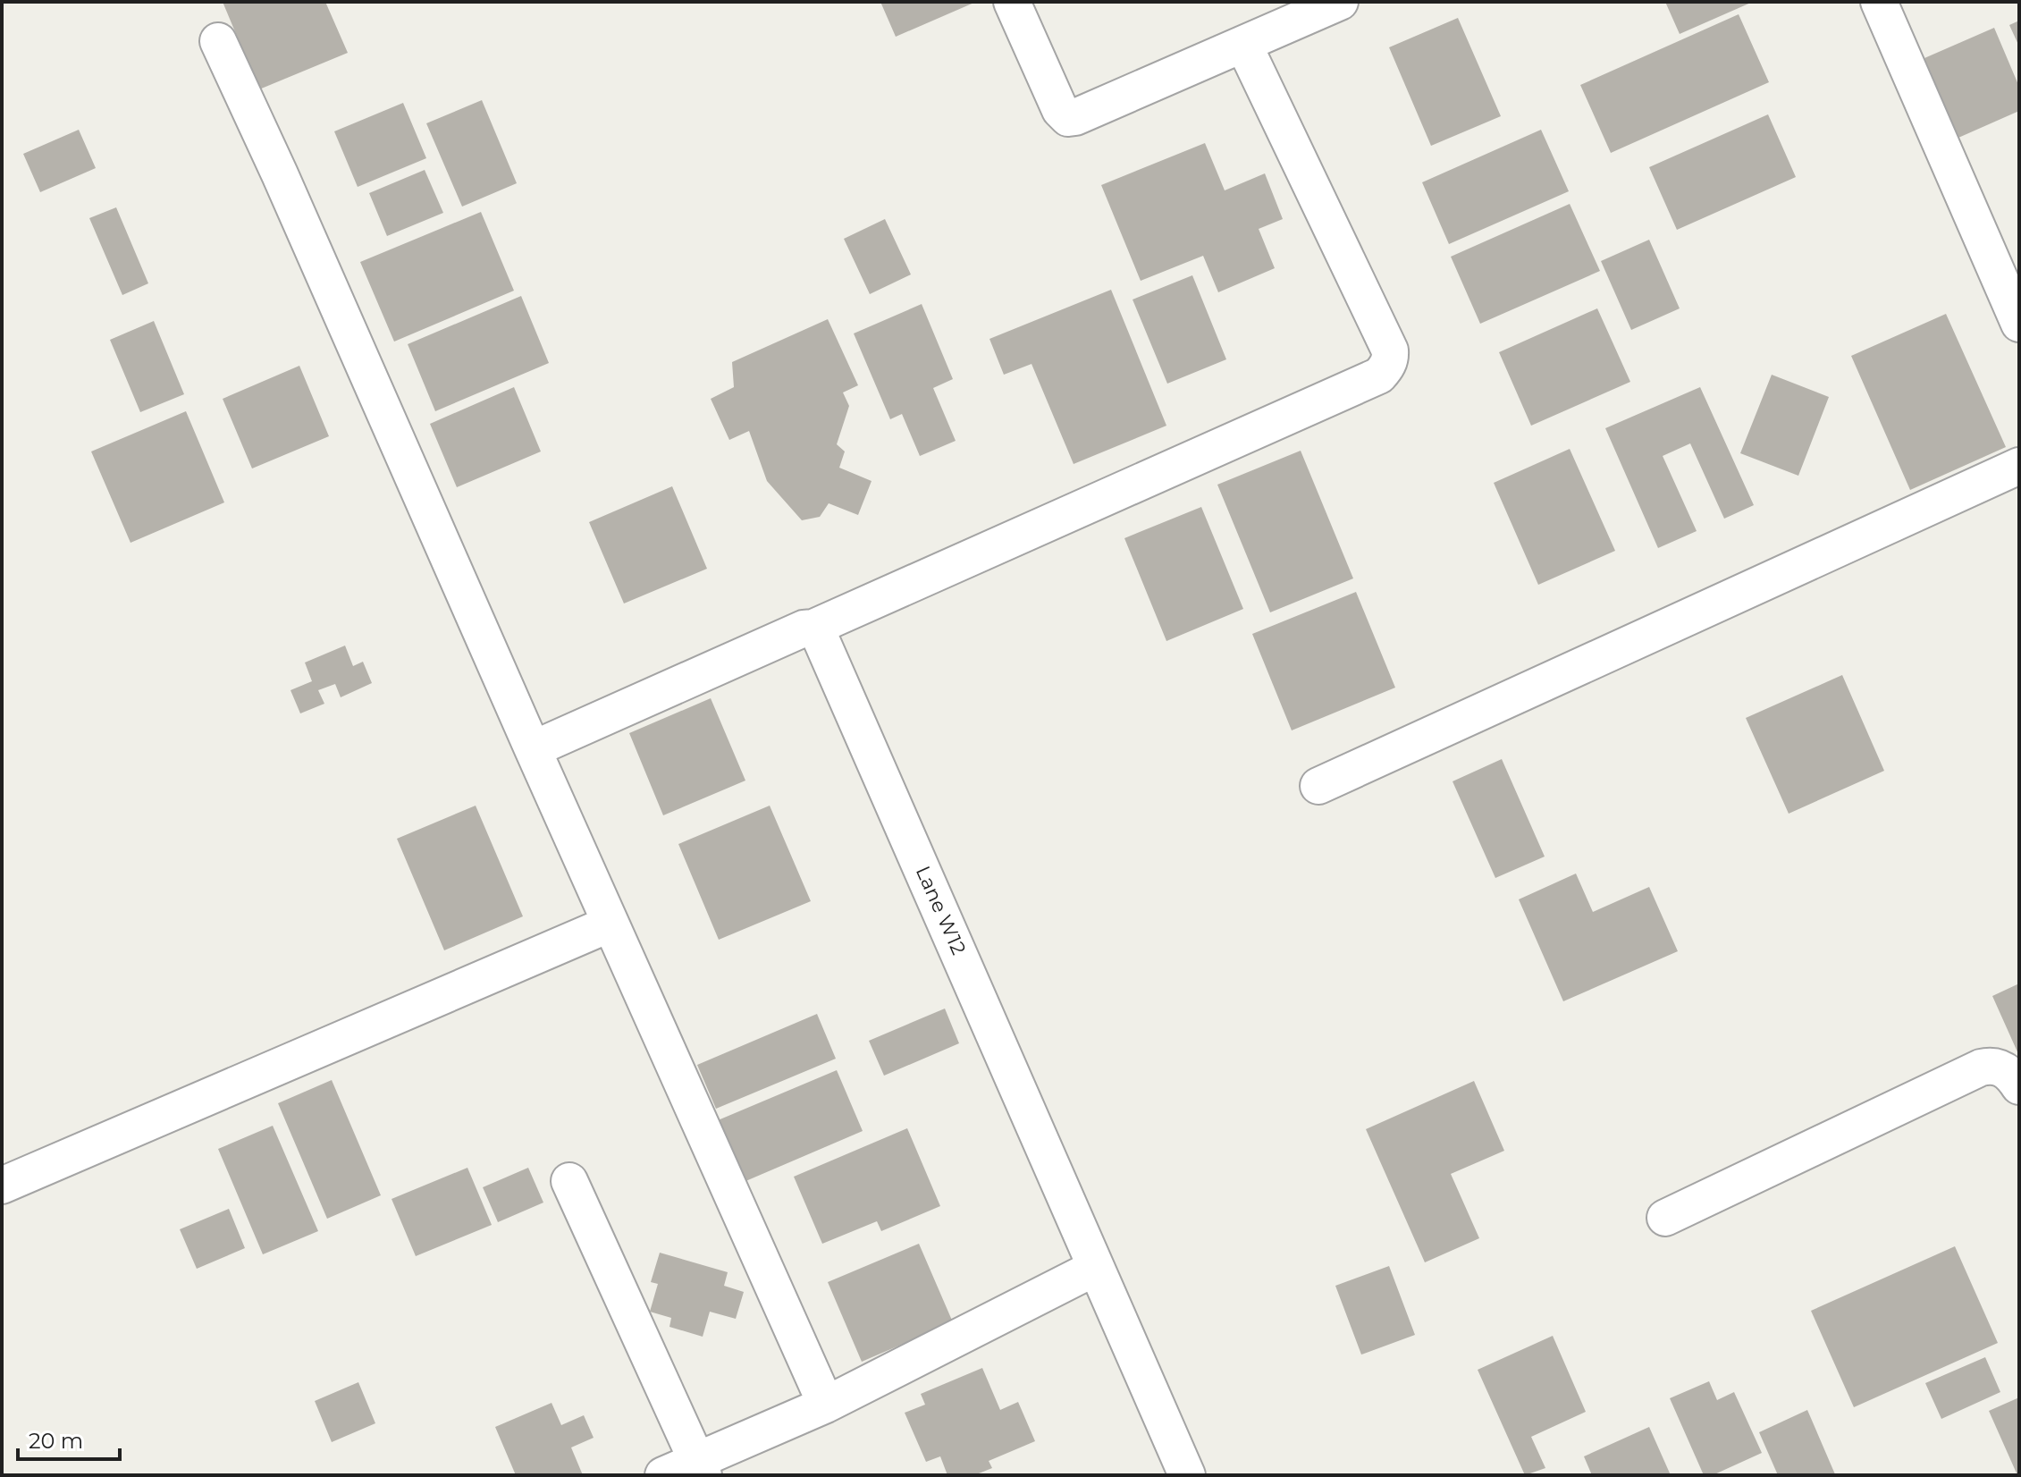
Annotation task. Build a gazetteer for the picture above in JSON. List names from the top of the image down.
{
  "streets": {
    "street": ["Lane W12"]
  },
  "scale_bar": "20 m"
}
